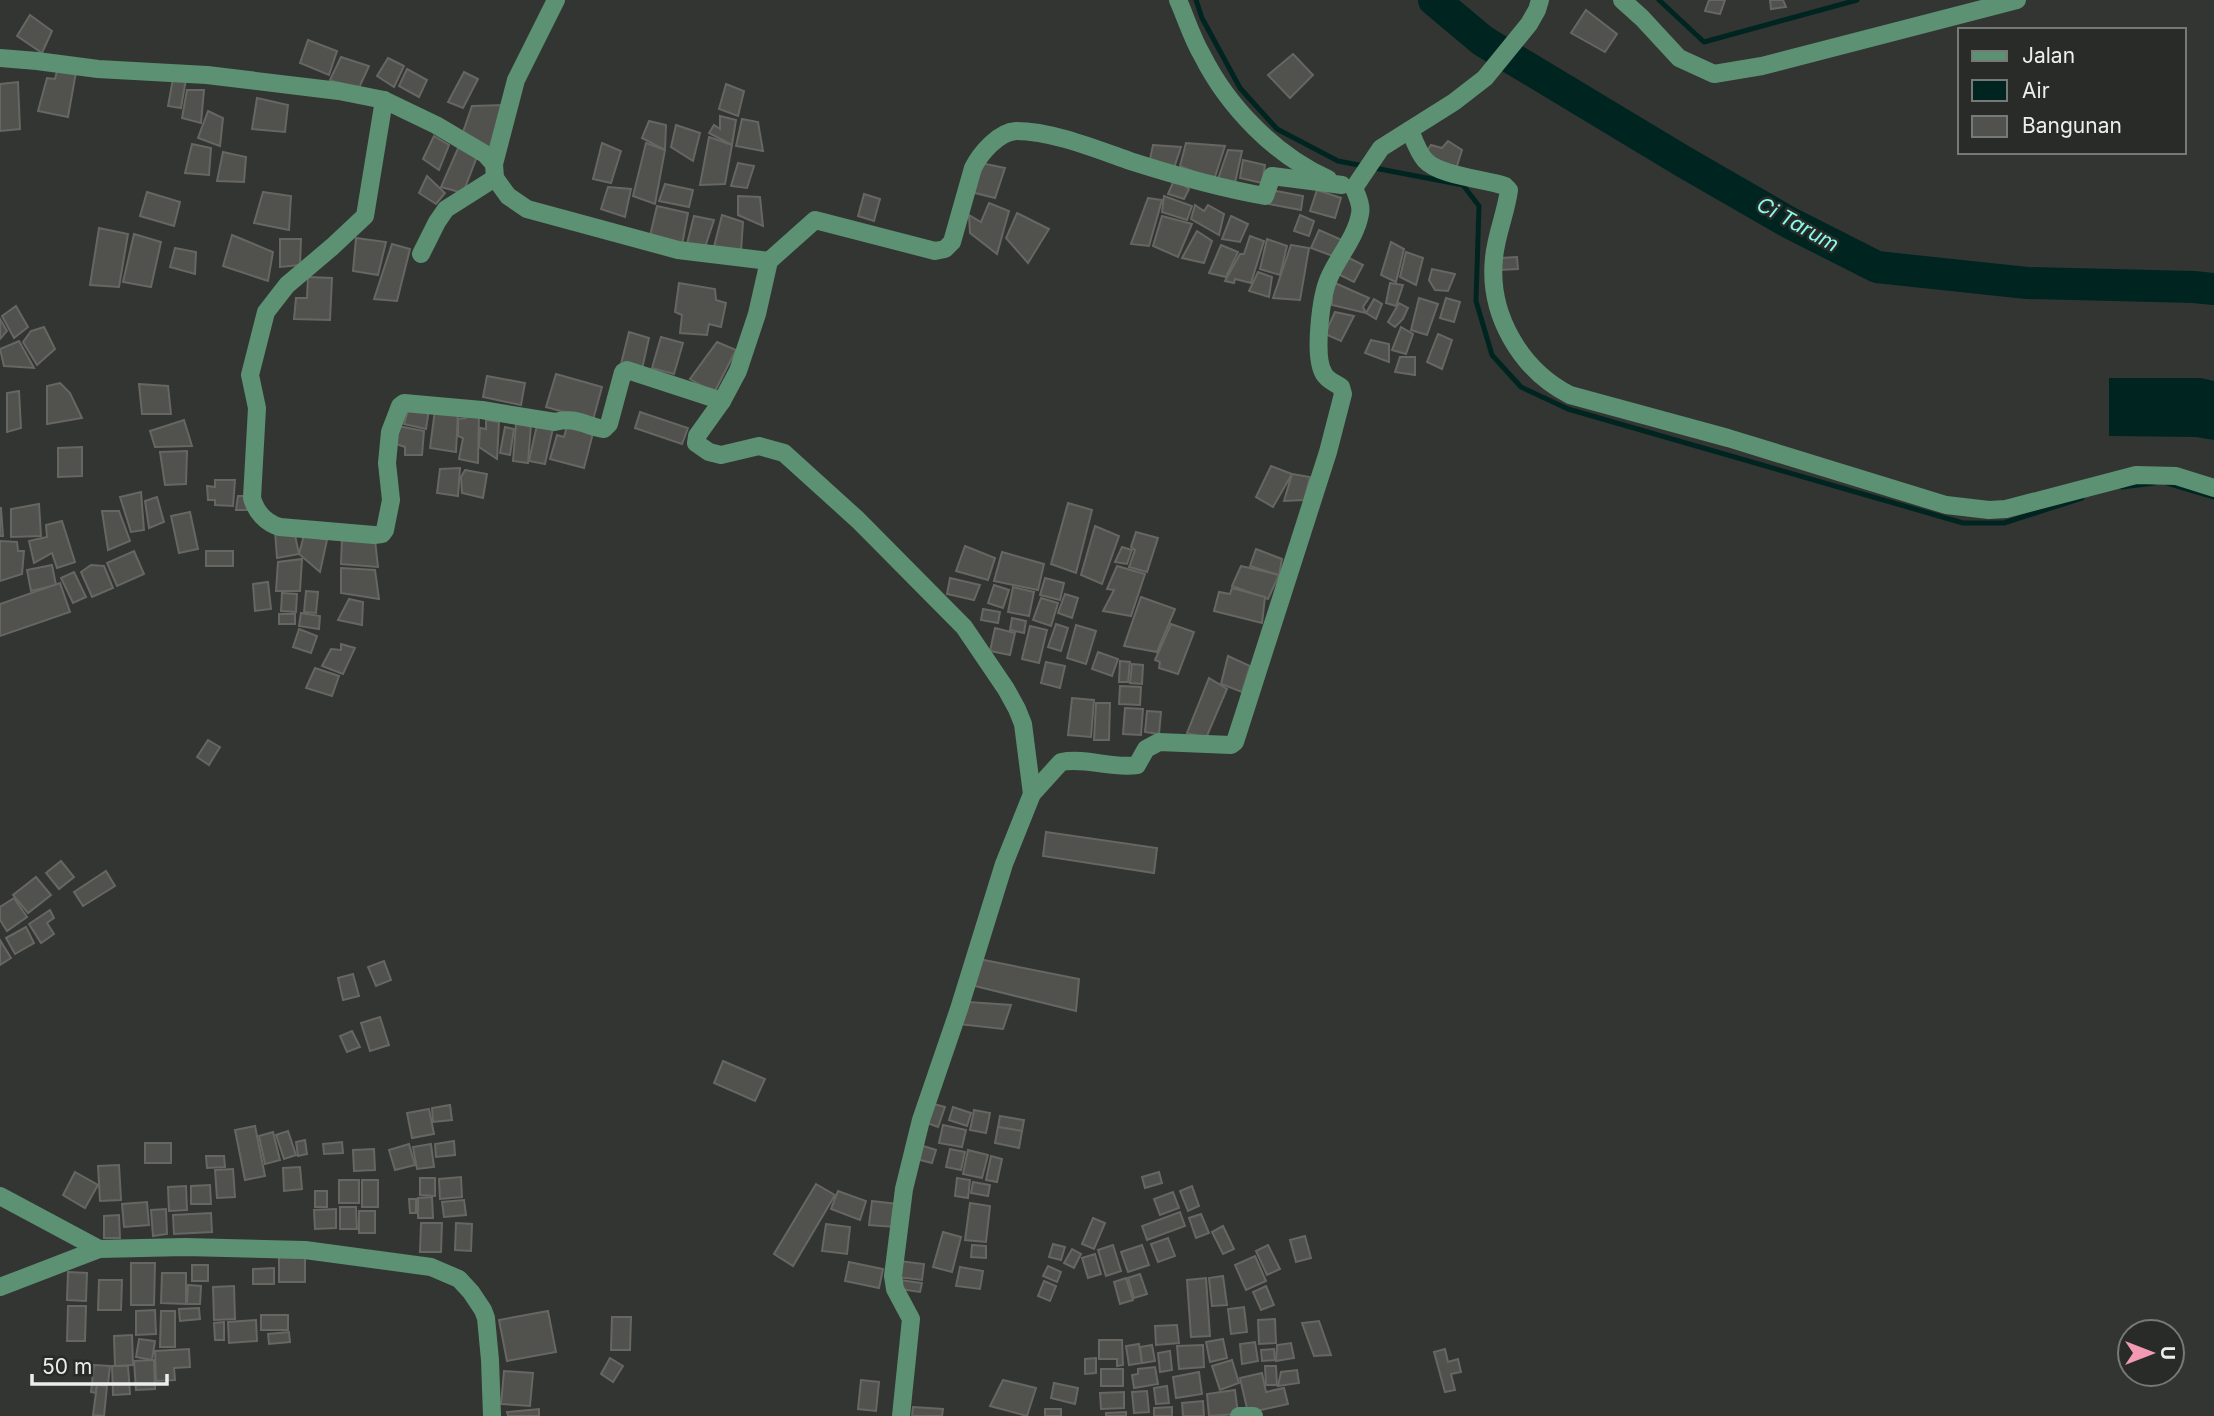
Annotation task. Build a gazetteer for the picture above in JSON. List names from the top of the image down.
{
  "water": ["Ci Tarum"],
  "legend": ["Jalan", "Air", "Bangunan"],
  "scale_bar": "50 m",
  "north": "right"
}
